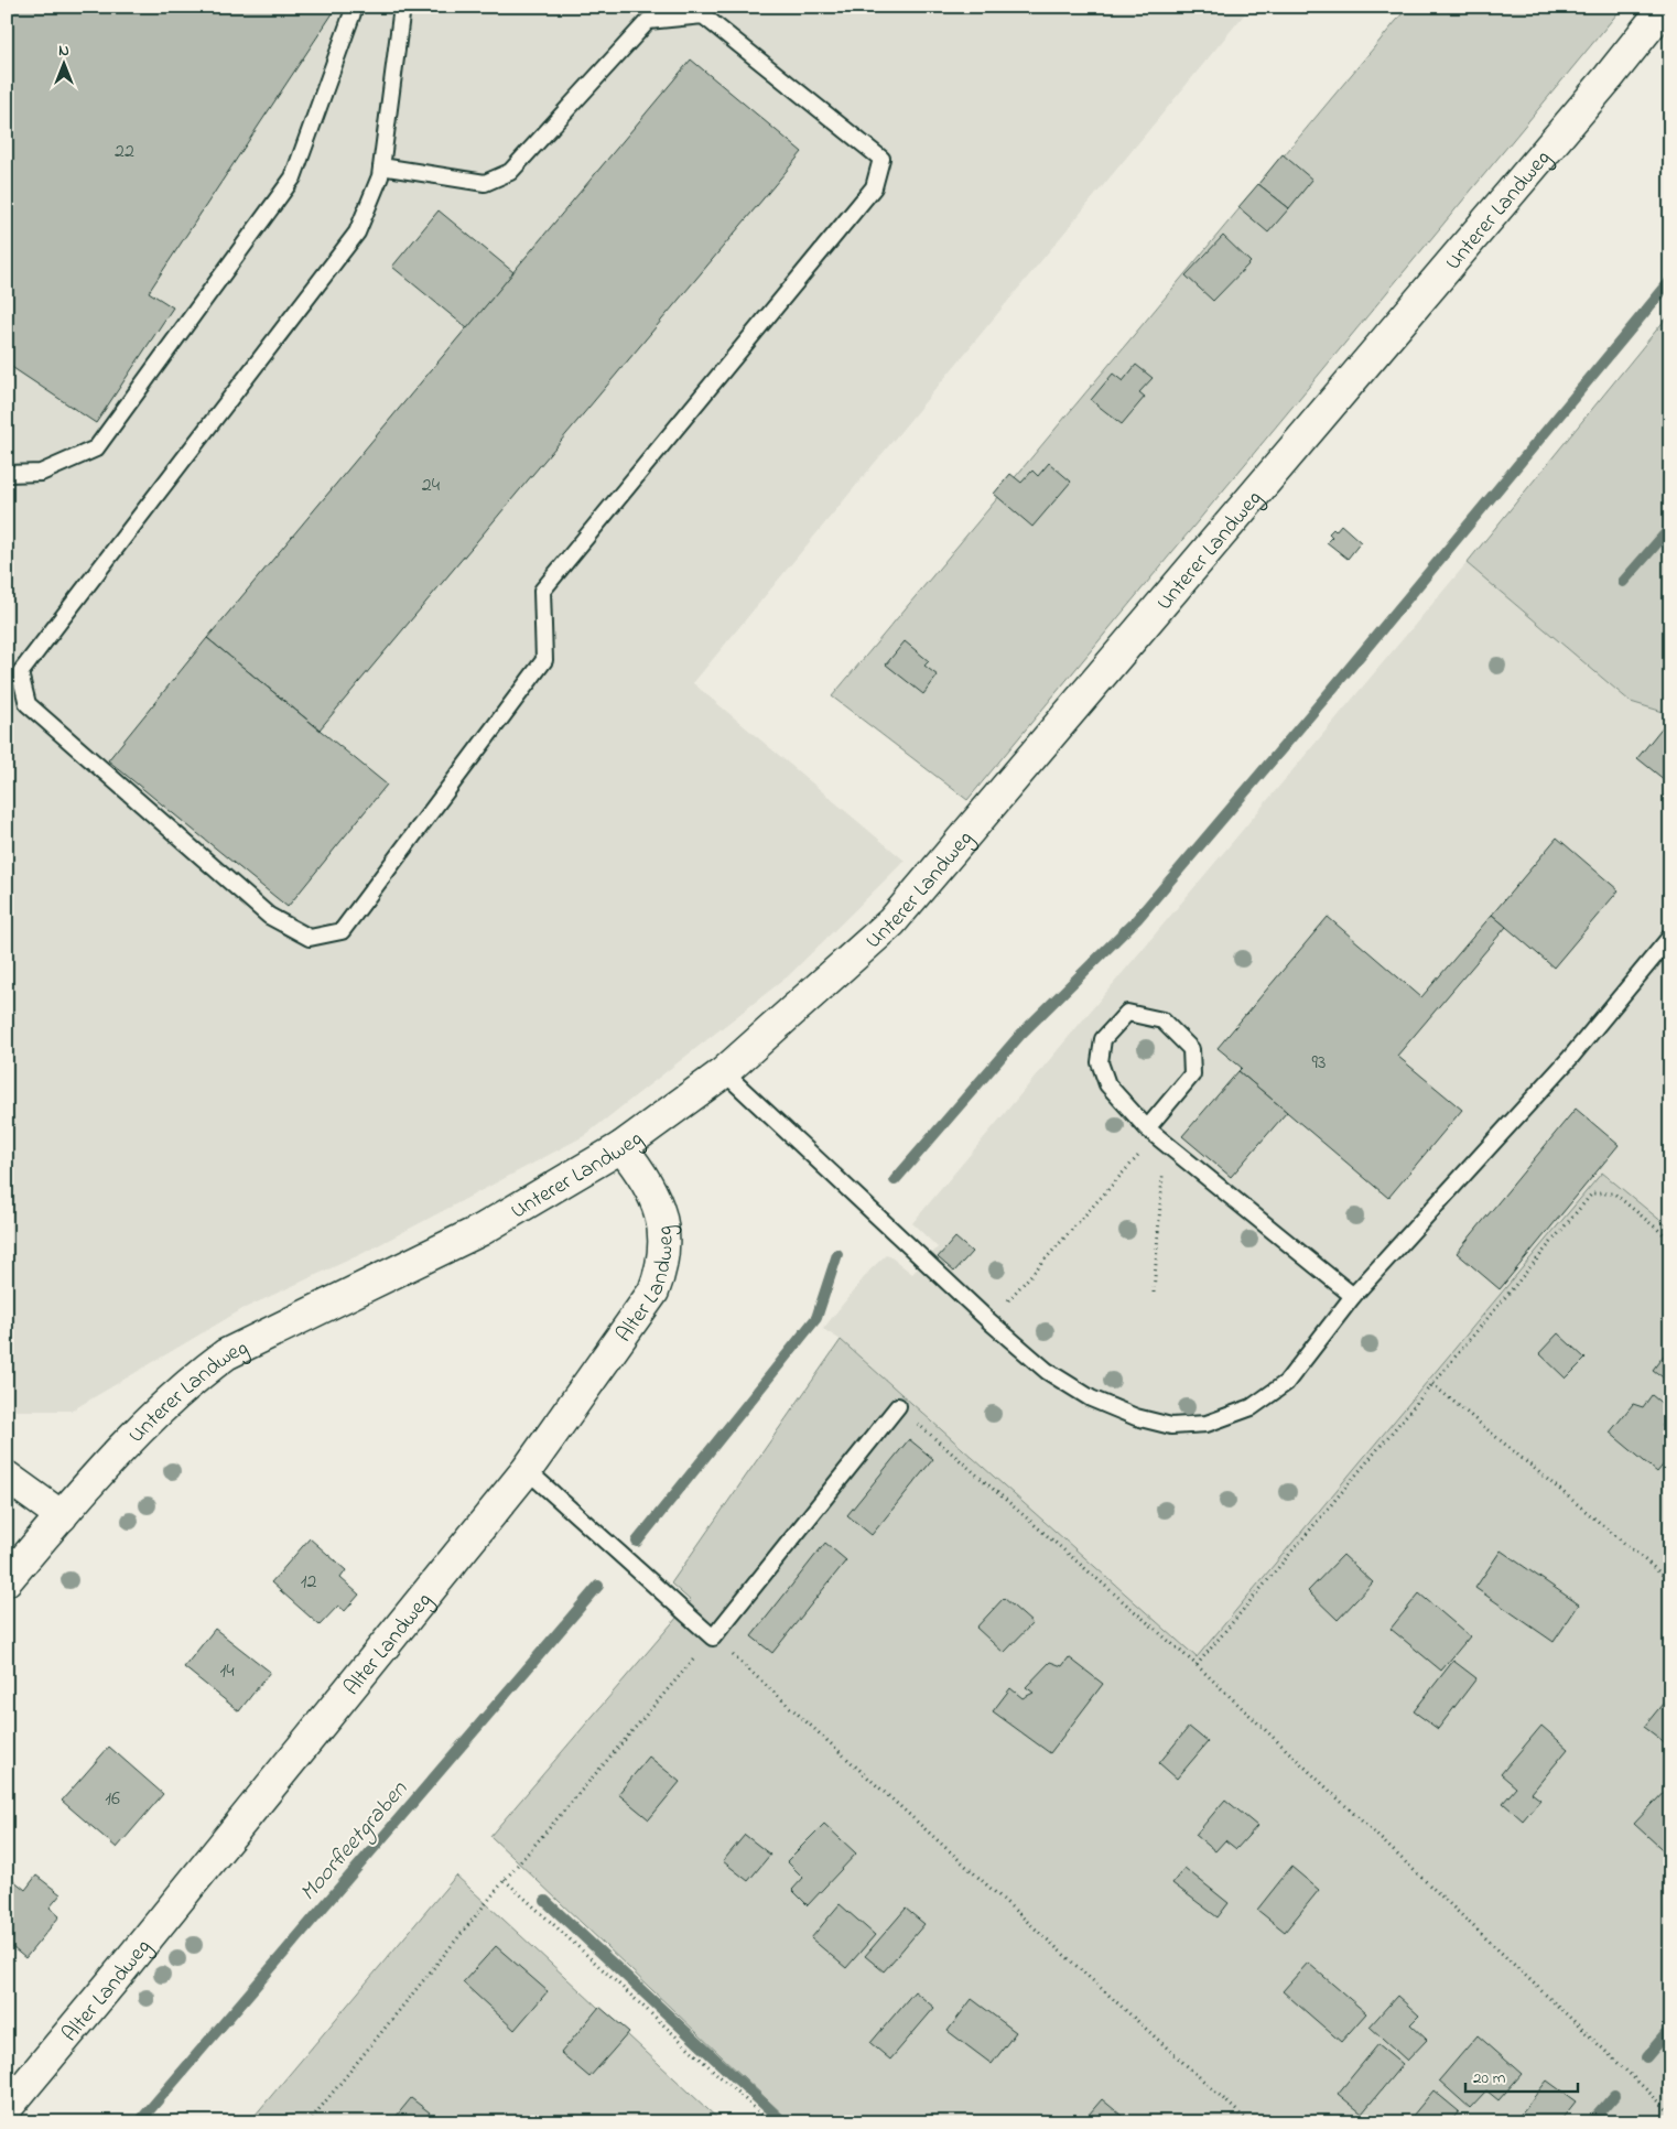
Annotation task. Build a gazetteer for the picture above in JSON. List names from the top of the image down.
{
  "streets": {
    "main road": ["Unterer Landweg", "Alter Landweg"]
  },
  "crossings": [
    ["Unterer Landweg", "Alter Landweg"]
  ],
  "water": ["Moorfleetgraben"],
  "house_numbers": [
    "22",
    "24",
    "93",
    "12",
    "14",
    "16"
  ],
  "scale_bar": "20 m",
  "north": "top"
}
